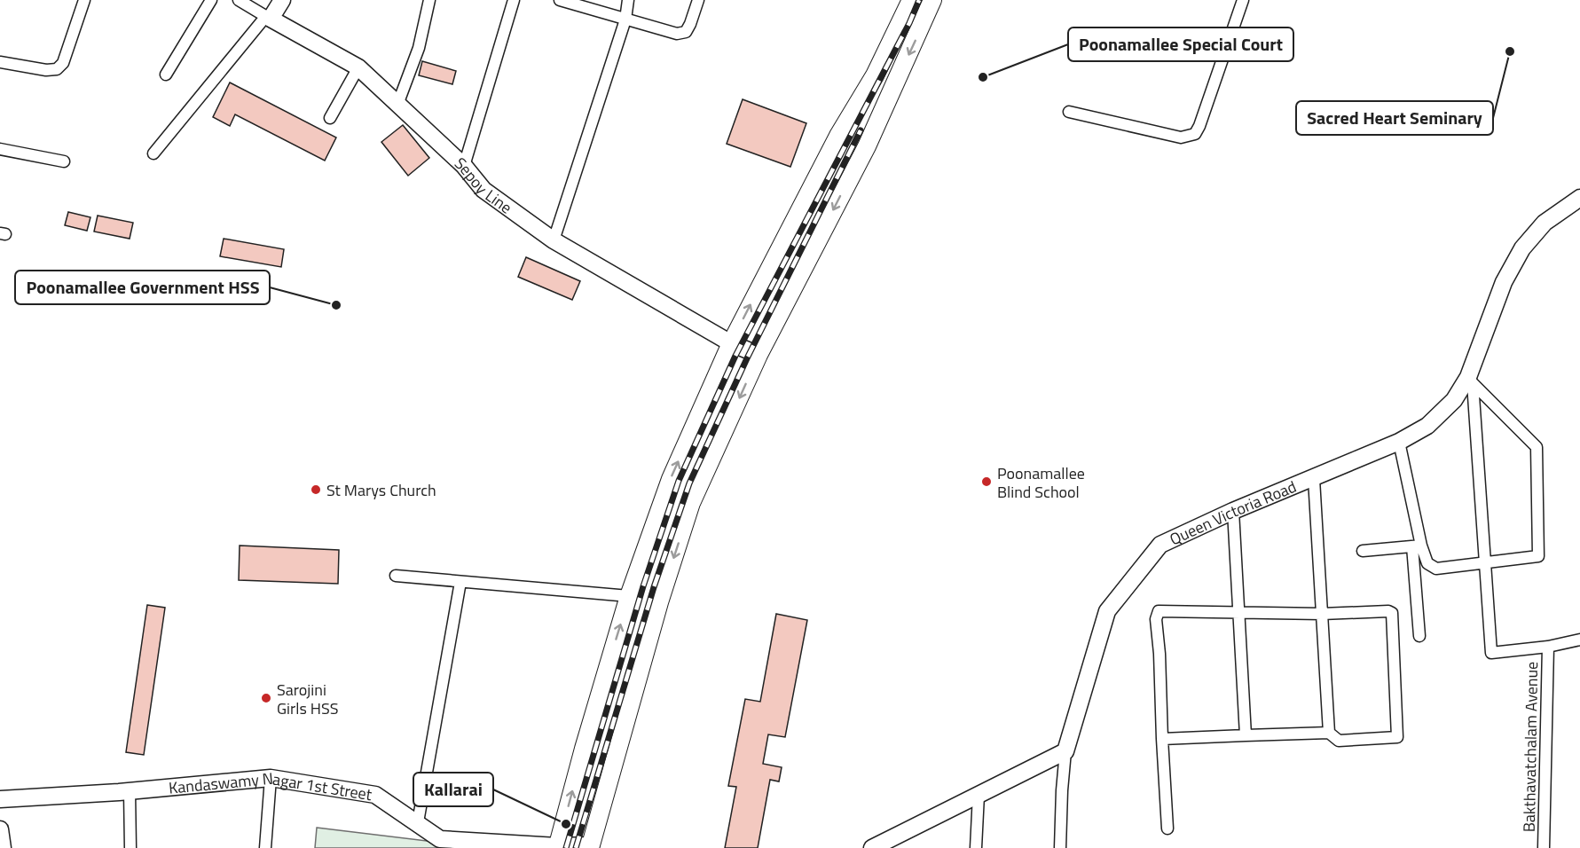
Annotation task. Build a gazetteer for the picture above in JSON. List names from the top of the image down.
{
  "streets": {
    "street": [
      "Sepoy Line",
      "Queen Victoria Road",
      "Bakthavatchalam Avenue",
      "Kandaswamy Nagar 1st Street"
    ]
  },
  "places": [
    "Sacred Heart Seminary",
    "Poonamallee Special Court",
    "Poonamallee Government HSS",
    "Poonamallee Blind School",
    "St Marys Church",
    "Sarojini Girls HSS",
    "Kallarai"
  ]
}
